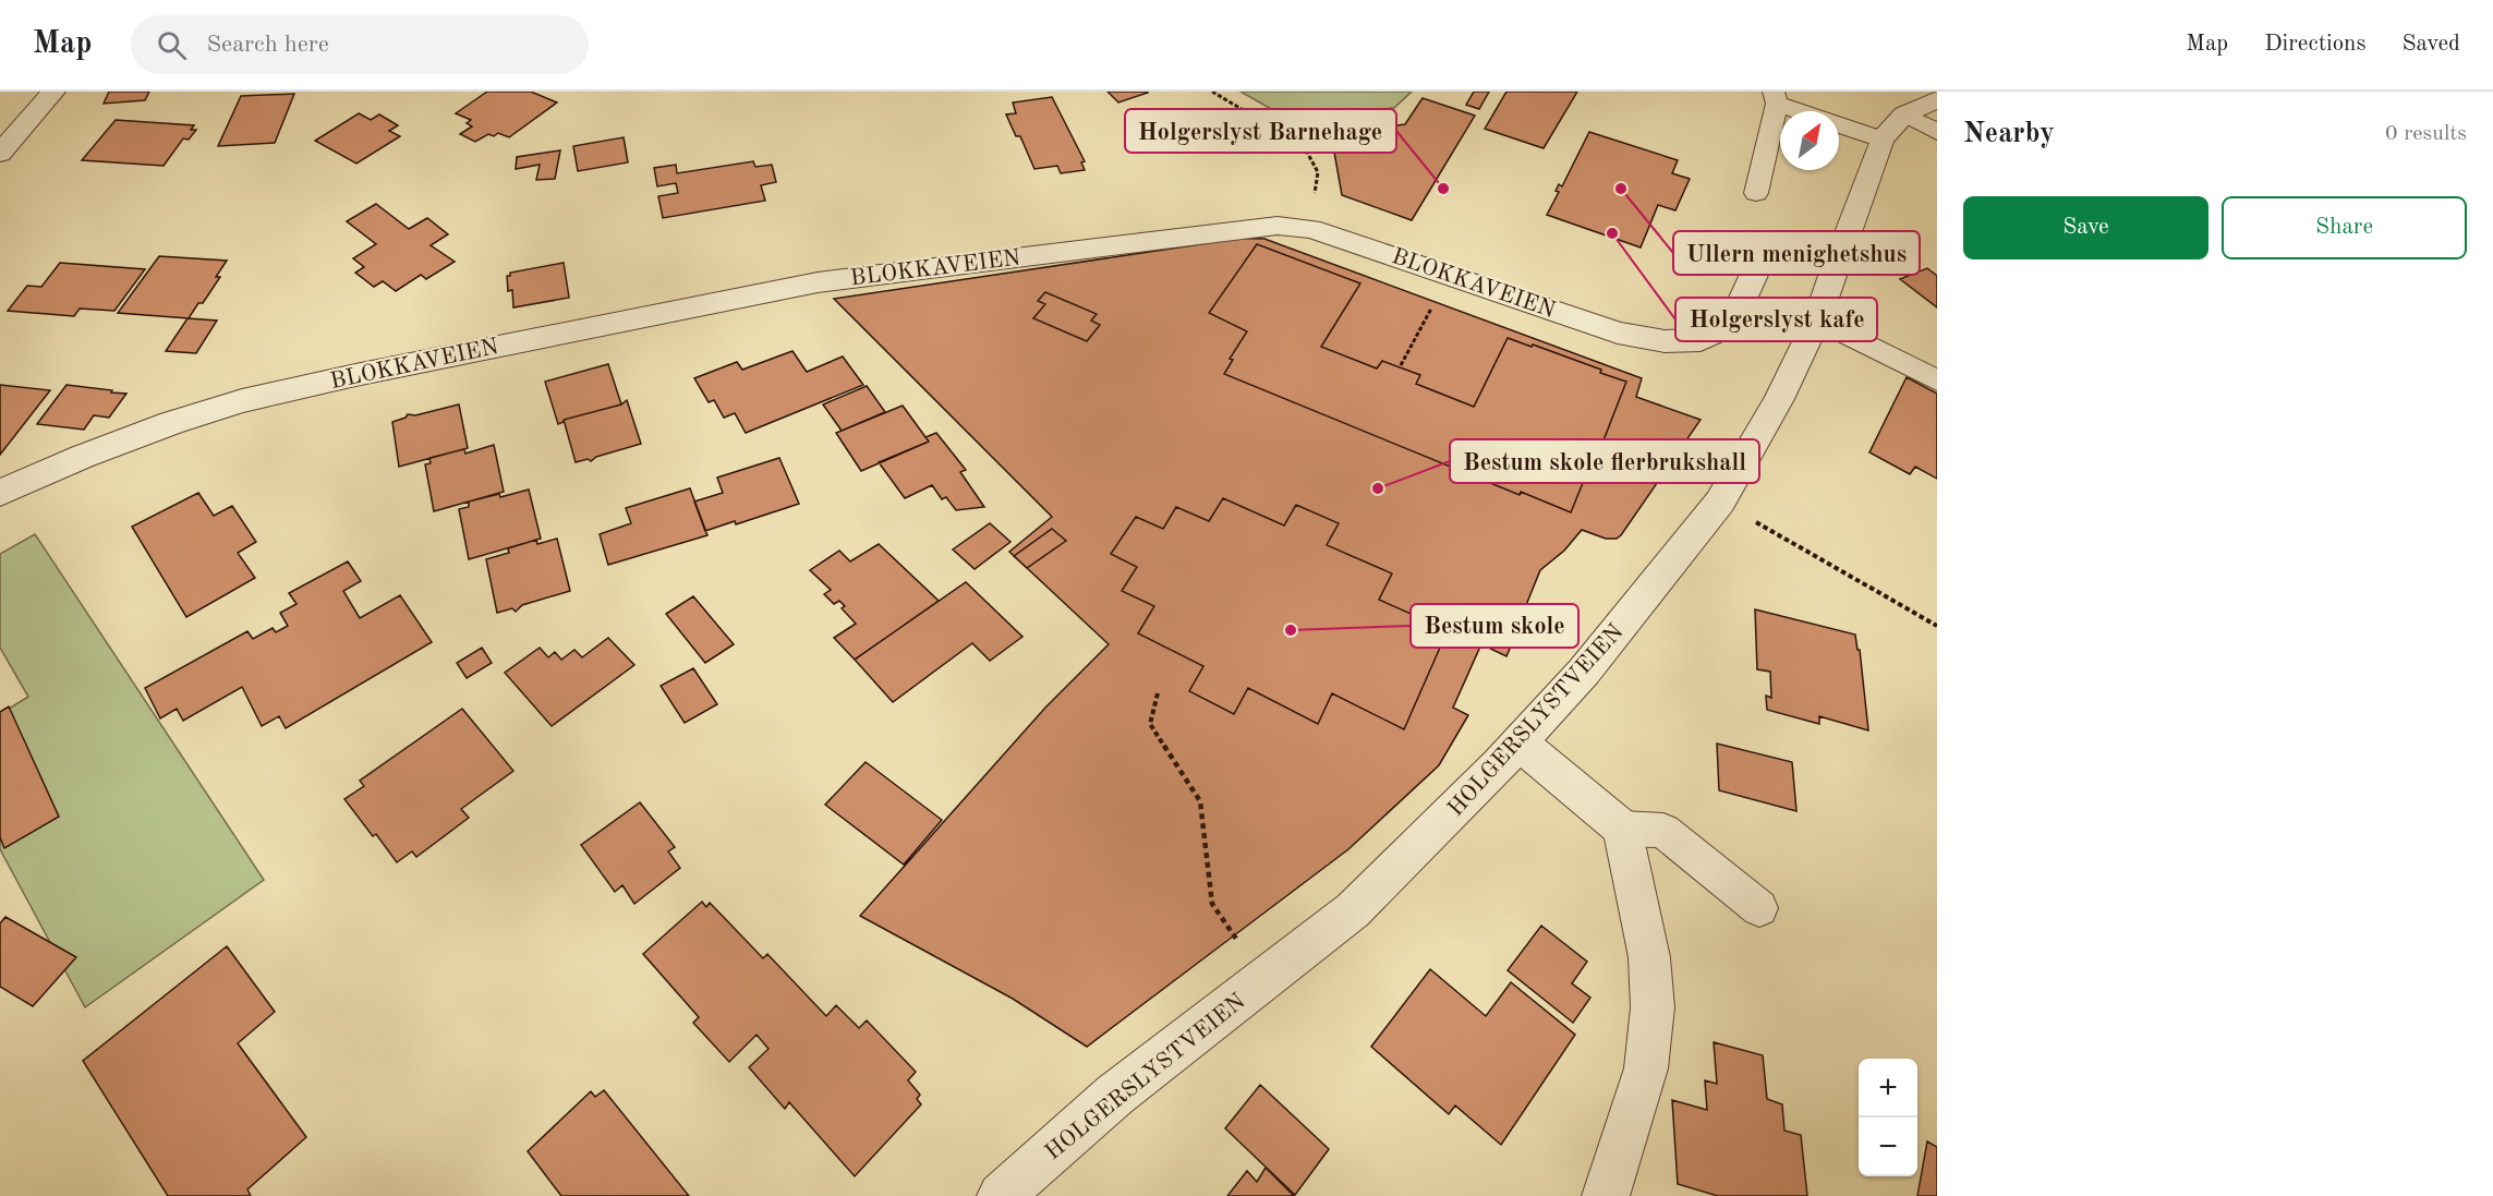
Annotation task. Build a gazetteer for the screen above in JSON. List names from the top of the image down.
{
  "streets": {
    "street": ["BLOKKAVEIEN", "HOLGERSLYSTVEIEN"]
  },
  "crossings": [
    ["BLOKKAVEIEN", "HOLGERSLYSTVEIEN"]
  ],
  "places": [
    "Holgerslyst Barnehage",
    "Ullern menighetshus",
    "Holgerslyst kafe",
    "Bestum skole flerbrukshall",
    "Bestum skole"
  ],
  "north": "top right",
  "page": {
    "header": "Map",
    "search": "Search here",
    "nav": ["Map", "Directions", "Saved"],
    "heading": ["Nearby", "0 results"],
    "buttons": ["Save", "Share"],
    "map_buttons": ["+", "−"]
  }
}
